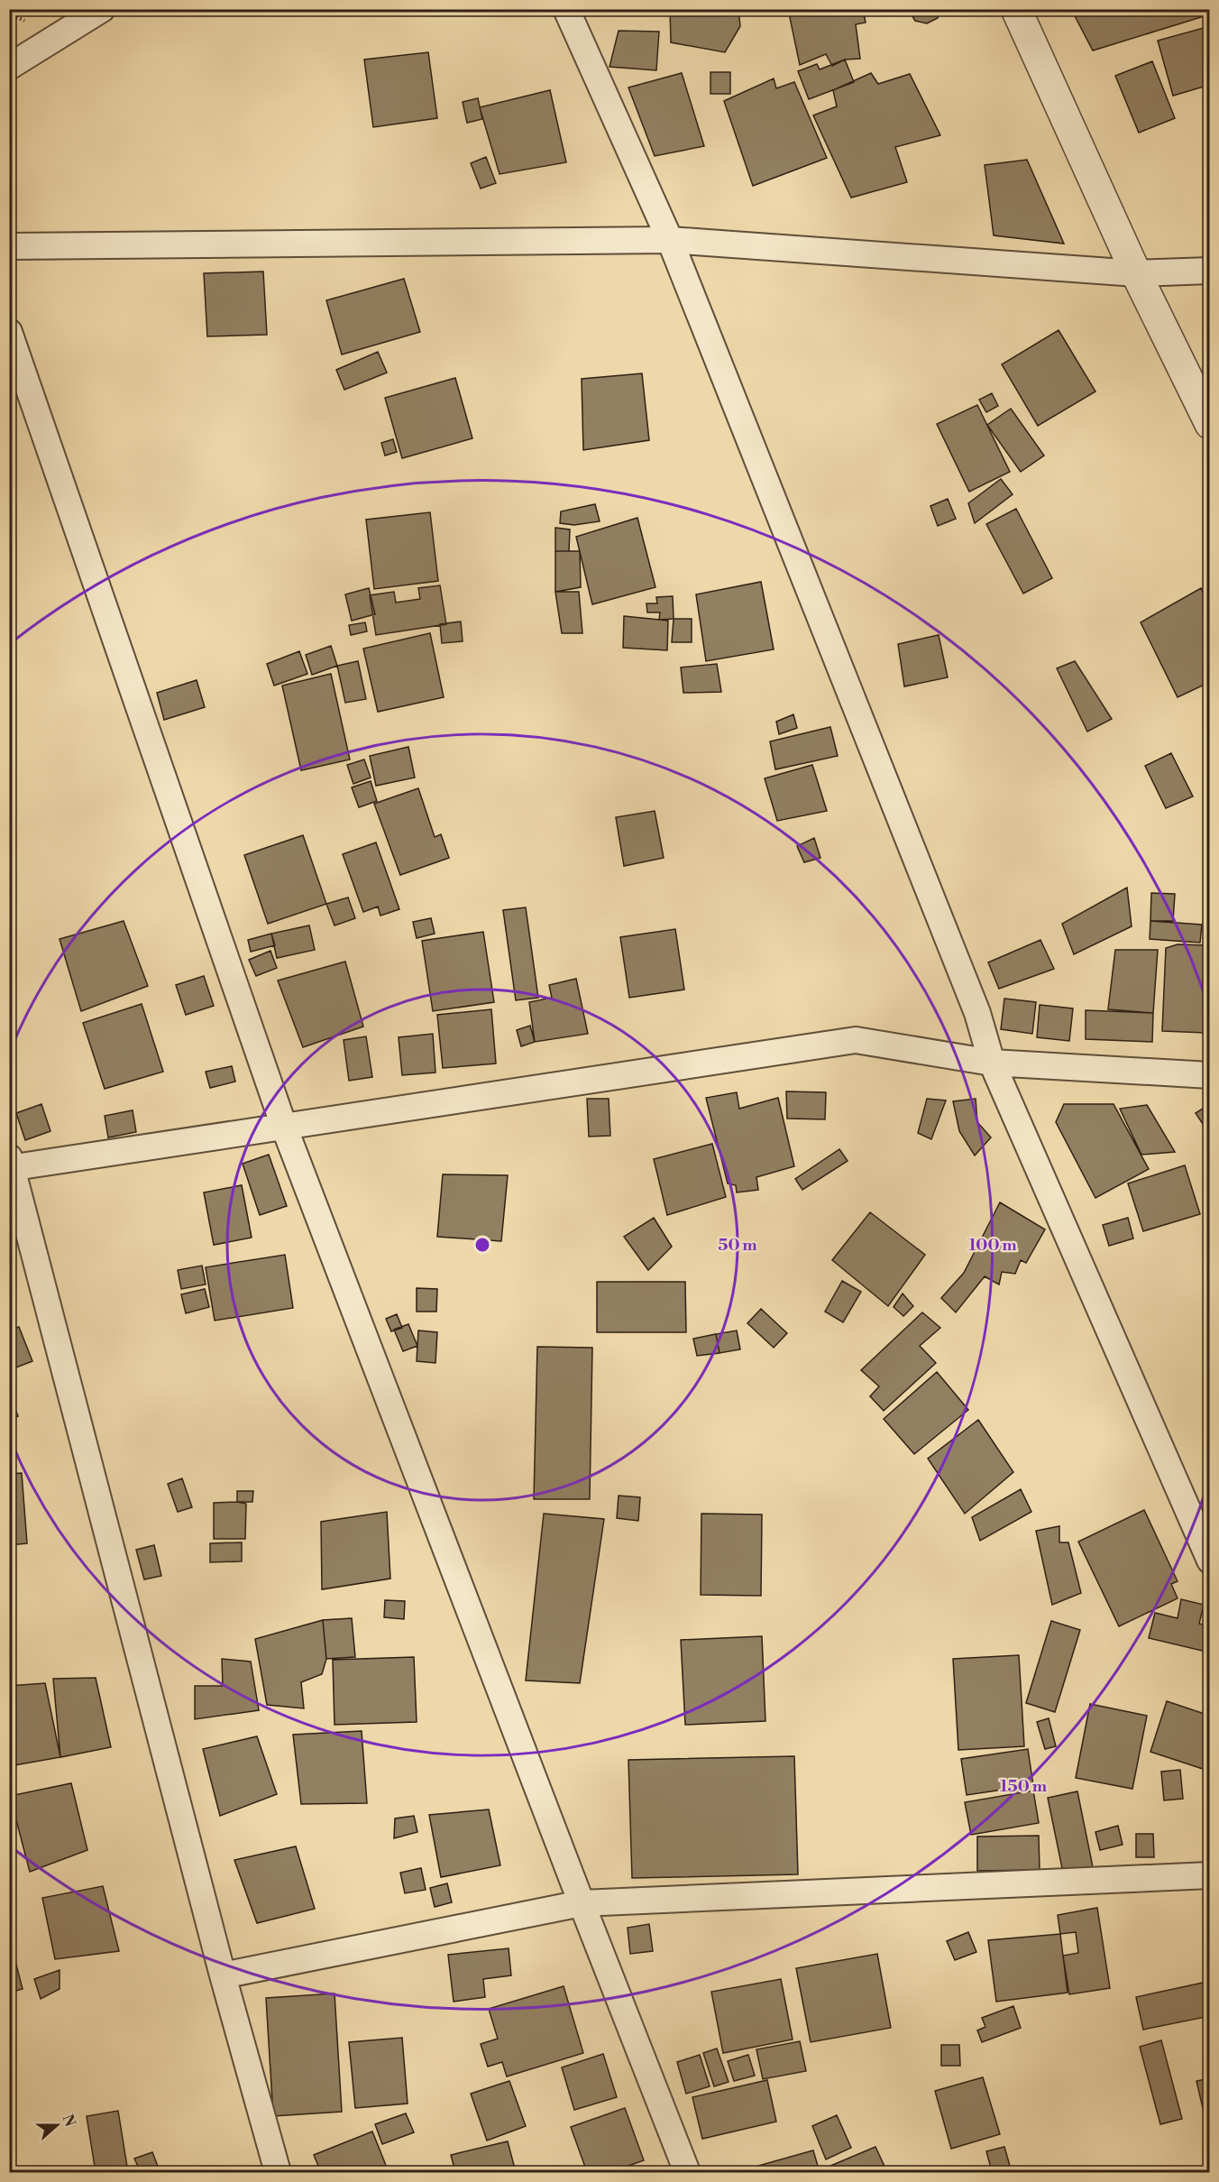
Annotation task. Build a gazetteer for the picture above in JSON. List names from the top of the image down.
{
  "north": "right",
  "rings": ["50 m", "100 m", "150 m"]
}
